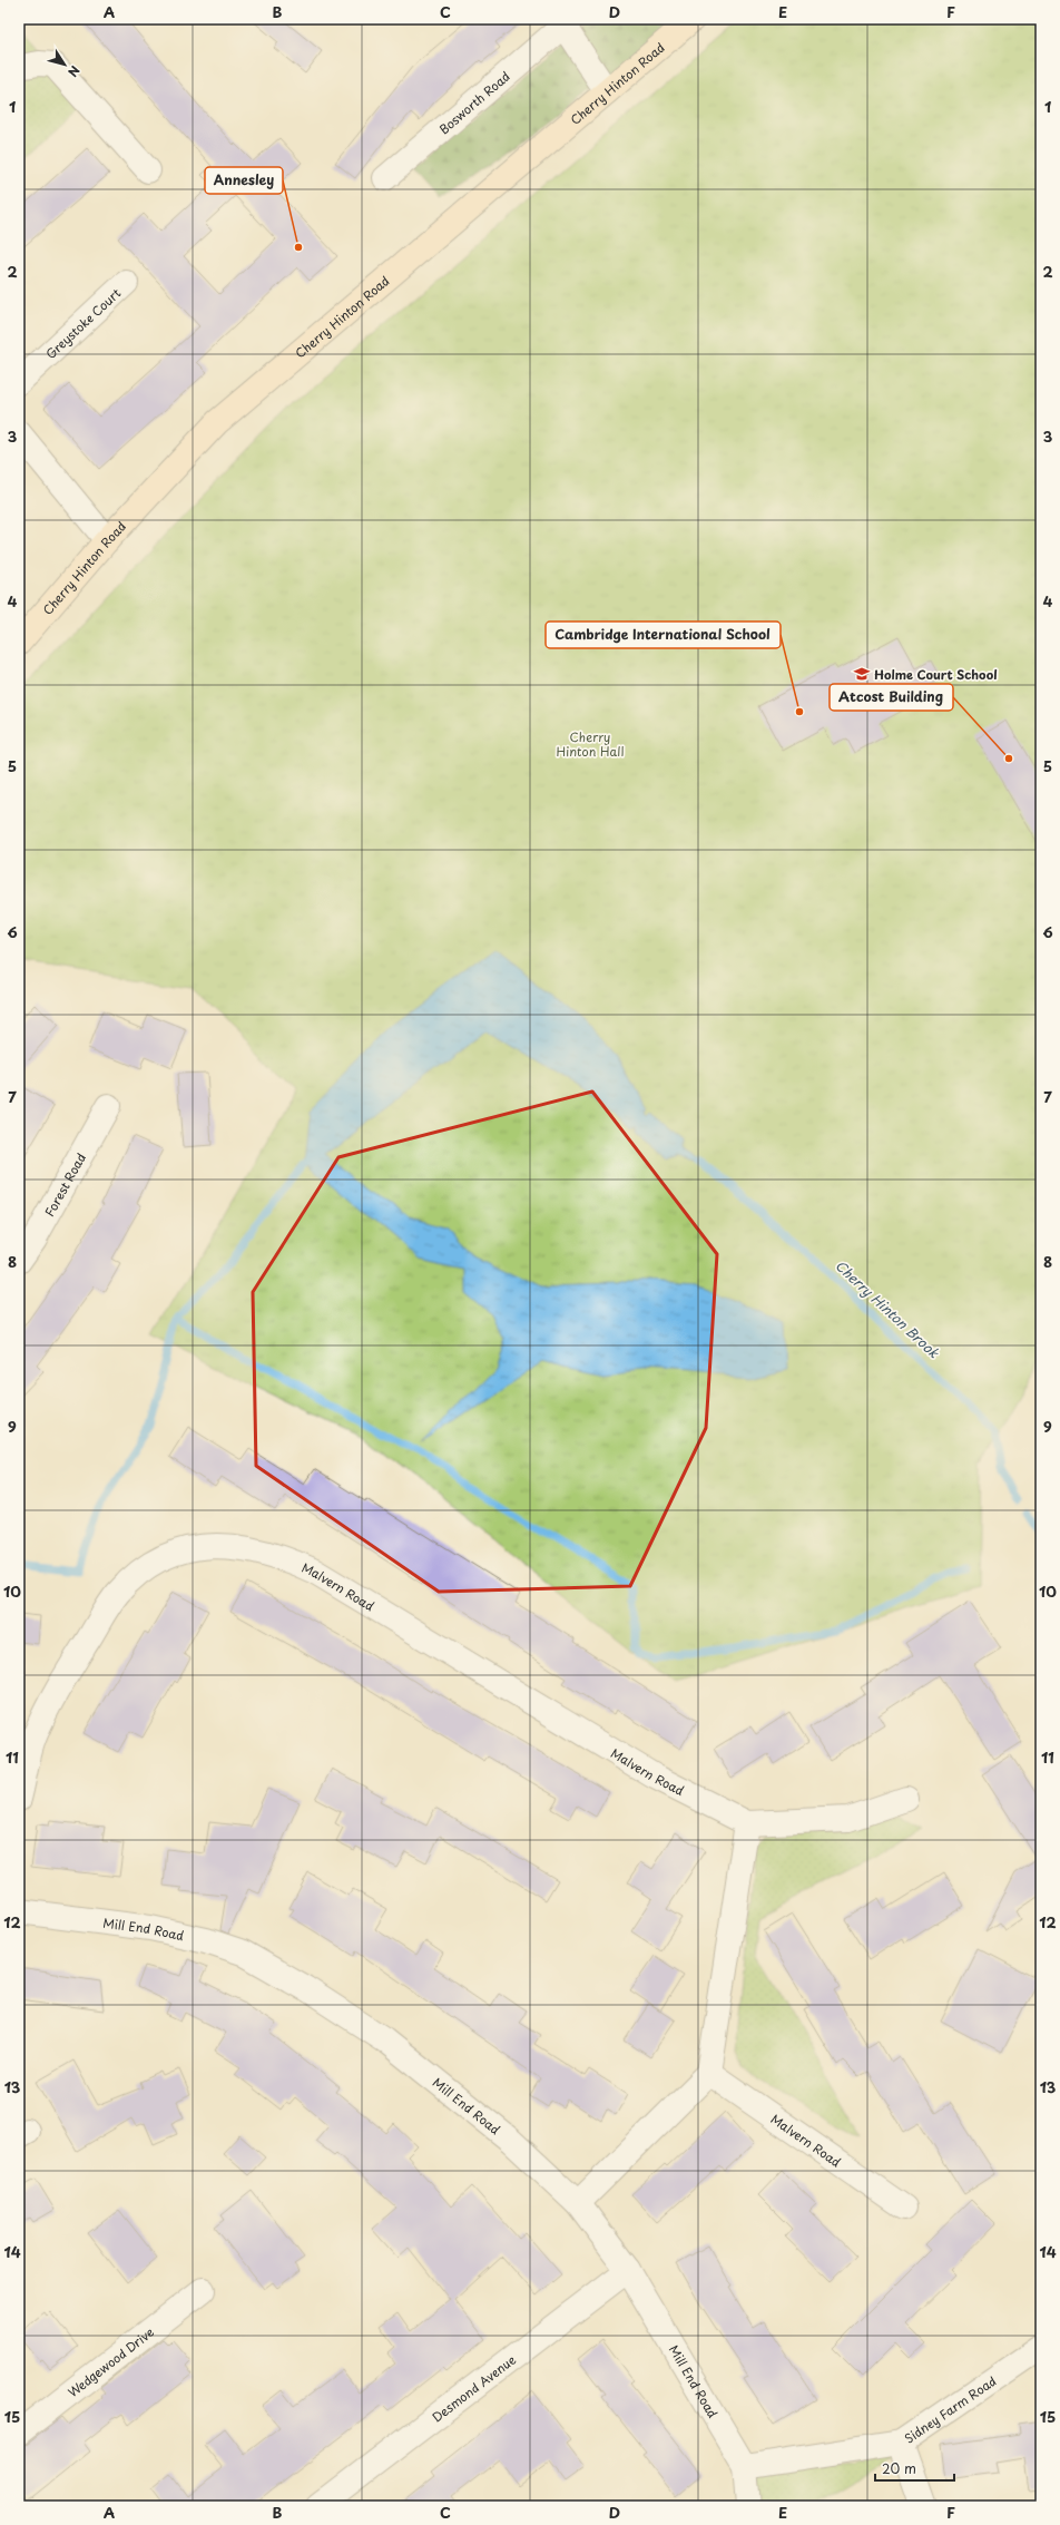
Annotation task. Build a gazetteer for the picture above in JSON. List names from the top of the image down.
{
  "streets": {
    "street": [
      "Cherry Hinton Road",
      "Bosworth Road",
      "Greystoke Court",
      "Forest Road",
      "Malvern Road",
      "Mill End Road",
      "Wedgewood Drive",
      "Desmond Avenue",
      "Sidney Farm Road"
    ]
  },
  "crossings": [
    ["Cherry Hinton Road", "Bosworth Road"],
    ["Mill End Road", "Desmond Avenue"],
    ["Mill End Road", "Sidney Farm Road"]
  ],
  "water": ["Cherry Hinton Brook"],
  "parks": ["Cherry Hinton Hall"],
  "places": {
    "other": ["Annesley", "Cambridge International School", "Atcost Building"],
    "school or university": ["Holme Court School"]
  },
  "scale_bar": "20 m",
  "north": "bottom right",
  "grid": {
    "columns": [
      "A",
      "B",
      "C",
      "D",
      "E",
      "F"
    ],
    "rows": [
      "1",
      "2",
      "3",
      "4",
      "5",
      "6",
      "7",
      "8",
      "9",
      "10",
      "11",
      "12",
      "13",
      "14",
      "15"
    ]
  }
}
